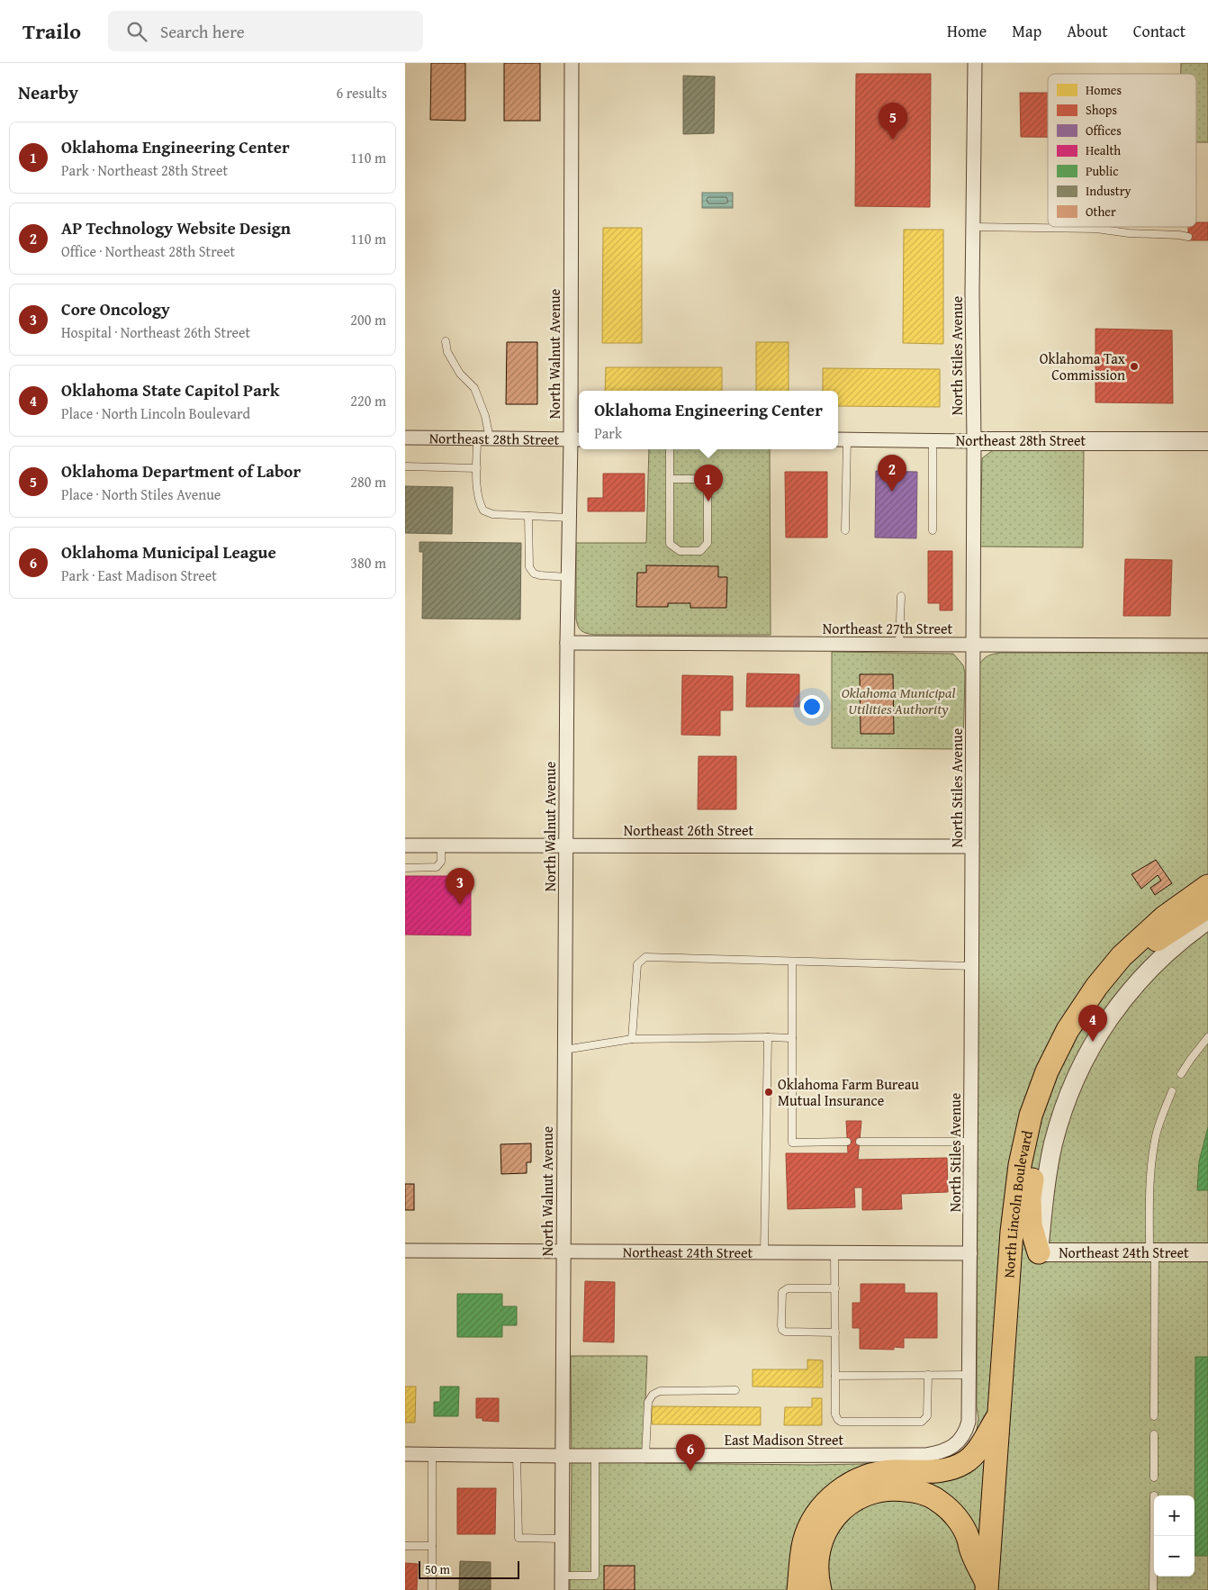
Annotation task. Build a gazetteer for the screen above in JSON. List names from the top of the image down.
{
  "streets": {
    "main road": ["North Lincoln Boulevard"],
    "street": [
      "North Walnut Avenue",
      "North Stiles Avenue",
      "Northeast 28th Street",
      "Northeast 27th Street",
      "Northeast 26th Street",
      "Northeast 24th Street",
      "East Madison Street"
    ]
  },
  "crossings": [
    ["North Walnut Avenue", "Northeast 28th Street"],
    ["North Walnut Avenue", "Northeast 27th Street"],
    ["North Walnut Avenue", "Northeast 26th Street"],
    ["North Walnut Avenue", "Northeast 24th Street"],
    ["North Walnut Avenue", "East Madison Street"],
    ["North Stiles Avenue", "Northeast 28th Street"],
    ["North Stiles Avenue", "Northeast 27th Street"],
    ["North Stiles Avenue", "Northeast 26th Street"],
    ["North Stiles Avenue", "Northeast 24th Street"],
    ["North Stiles Avenue", "East Madison Street"]
  ],
  "parks": ["Oklahoma Municipal Utilities Authority"],
  "places": ["Oklahoma Tax Commission", "Oklahoma Farm Bureau Mutual Insurance"],
  "legend": [
    "Homes",
    "Shops",
    "Offices",
    "Health",
    "Public",
    "Industry",
    "Other"
  ],
  "scale_bar": "50 m",
  "page": {
    "header": "Trailo",
    "search": "Search here",
    "nav": [
      "Home",
      "Map",
      "About",
      "Contact"
    ],
    "heading": ["Nearby", "6 results"],
    "pins": [
      "5",
      "2",
      "1",
      "3",
      "4",
      "6"
    ],
    "list": [
      {
        "mark": "1",
        "name": "Oklahoma Engineering Center",
        "note": "Park · Northeast 28th Street",
        "value": "110 m"
      },
      {
        "mark": "2",
        "name": "AP Technology Website Design",
        "note": "Office · Northeast 28th Street",
        "value": "110 m"
      },
      {
        "mark": "3",
        "name": "Core Oncology",
        "note": "Hospital · Northeast 26th Street",
        "value": "200 m"
      },
      {
        "mark": "4",
        "name": "Oklahoma State Capitol Park",
        "note": "Place · North Lincoln Boulevard",
        "value": "220 m"
      },
      {
        "mark": "5",
        "name": "Oklahoma Department of Labor",
        "note": "Place · North Stiles Avenue",
        "value": "280 m"
      },
      {
        "mark": "6",
        "name": "Oklahoma Municipal League",
        "note": "Park · East Madison Street",
        "value": "380 m"
      }
    ],
    "popup": ["Oklahoma Engineering Center", "Park"],
    "map_buttons": ["+", "−"],
    "scale": "50 m"
  }
}
